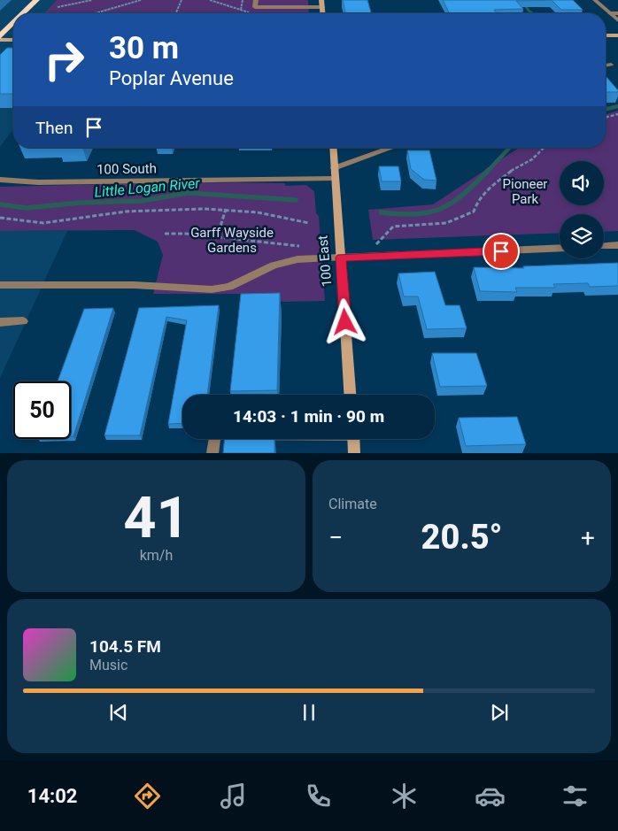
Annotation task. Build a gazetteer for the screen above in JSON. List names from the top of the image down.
{
  "streets": {
    "main road": ["100 East"],
    "street": ["100 South"]
  },
  "crossings": [
    ["100 South", "100 East"]
  ],
  "water": ["Little Logan River"],
  "parks": ["Pioneer Park", "Garff Wayside Gardens"],
  "page": {
    "turn": ["30 m", "Poplar Avenue"],
    "then": "Then",
    "limit": "50",
    "trip": "14:03 · 1 min · 90 m",
    "tile": [
      ["41", "km/h"],
      "Climate"
    ],
    "heat": ["−", "20.5°", "+"],
    "song": ["104.5 FM", "Music"],
    "tabs": "14:02"
  }
}
